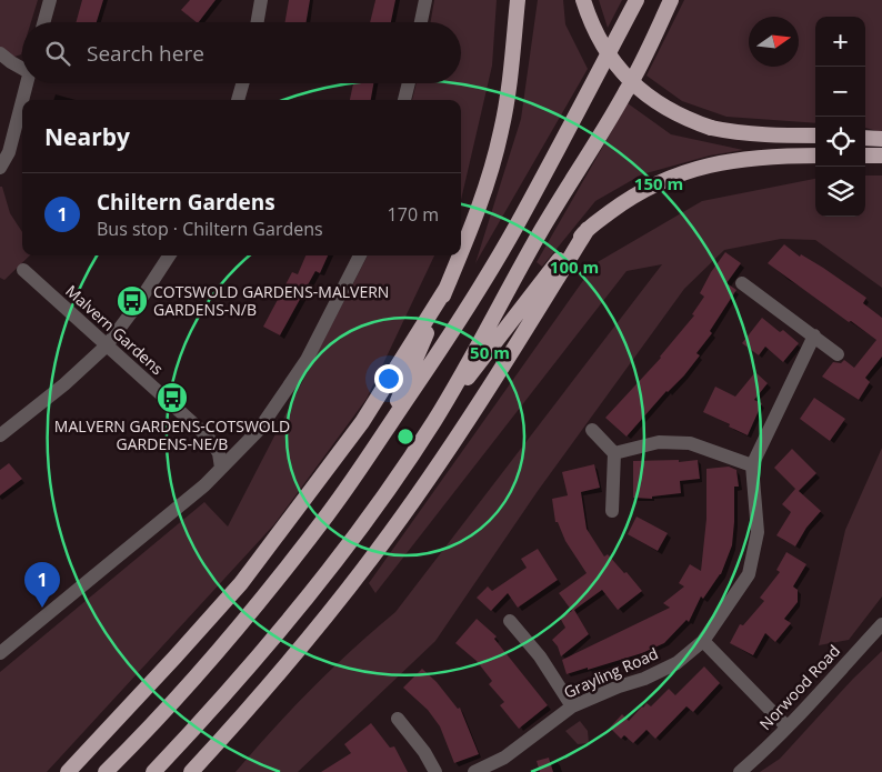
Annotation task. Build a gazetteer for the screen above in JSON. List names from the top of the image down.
{
  "streets": {
    "street": ["Malvern Gardens", "Grayling Road", "Norwood Road"]
  },
  "places": {
    "bus stop": ["COTSWOLD GARDENS-MALVERN GARDENS-N/B", "MALVERN GARDENS-COTSWOLD GARDENS-NE/B"]
  },
  "north": "right",
  "page": {
    "map_buttons": ["+", "−"],
    "search": "Search here",
    "heading": "Nearby",
    "list": [
      {
        "mark": "1",
        "name": "Chiltern Gardens",
        "note": "Bus stop · Chiltern Gardens",
        "value": "170 m"
      }
    ],
    "pins": "1"
  },
  "rings": ["150 m", "100 m", "50 m"]
}
